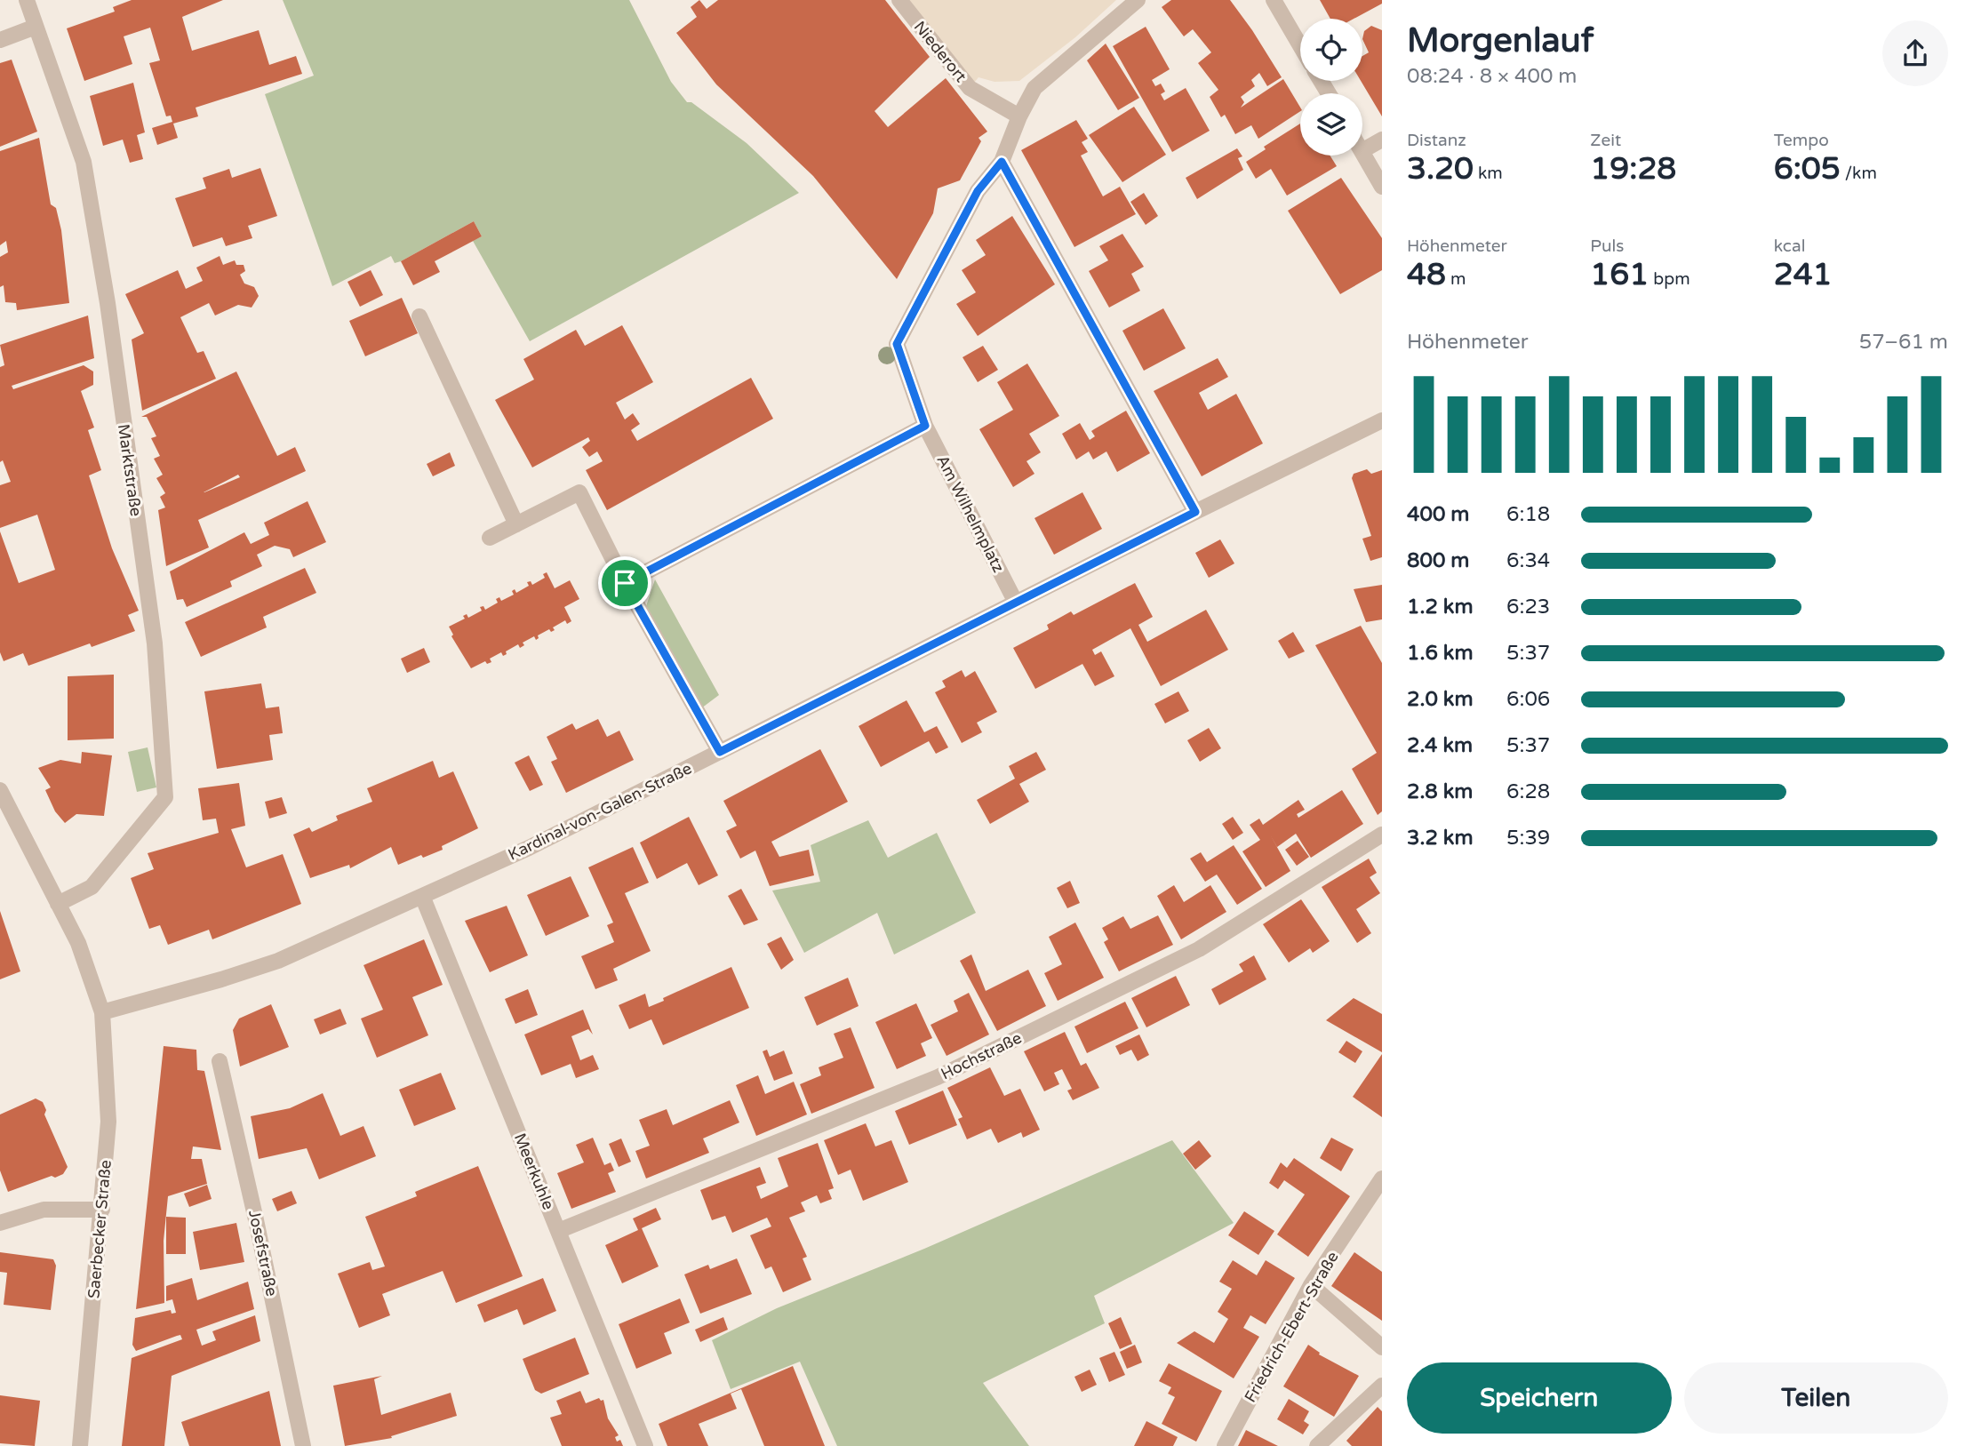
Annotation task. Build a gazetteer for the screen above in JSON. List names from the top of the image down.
{
  "streets": {
    "street": [
      "Niederort",
      "Marktstraße",
      "Am Wilhelmplatz",
      "Kardinal-von-Galen-Straße",
      "Hochstraße",
      "Meerkuhle",
      "Saerbecker Straße",
      "Josefstraße",
      "Friedrich-Ebert-Straße"
    ]
  },
  "crossings": [
    ["Marktstraße", "Saerbecker Straße"],
    ["Am Wilhelmplatz", "Kardinal-von-Galen-Straße"],
    ["Kardinal-von-Galen-Straße", "Meerkuhle"],
    ["Kardinal-von-Galen-Straße", "Saerbecker Straße"],
    ["Hochstraße", "Meerkuhle"]
  ],
  "page": {
    "heading": ["Morgenlauf", "08:24 · 8 × 400 m"],
    "stats": [
      ["Distanz", "3.20 km"],
      ["Zeit", "19:28"],
      ["Tempo", "6:05 /km"],
      ["Höhenmeter", "48 m"],
      ["Puls", "161 bpm"],
      ["kcal", "241"]
    ],
    "chart": ["Höhenmeter", "57–61 m"],
    "list": [
      {
        "name": "400 m",
        "note": "6:18"
      },
      {
        "name": "800 m",
        "note": "6:34"
      },
      {
        "name": "1.2 km",
        "note": "6:23"
      },
      {
        "name": "1.6 km",
        "note": "5:37"
      },
      {
        "name": "2.0 km",
        "note": "6:06"
      },
      {
        "name": "2.4 km",
        "note": "5:37"
      },
      {
        "name": "2.8 km",
        "note": "6:28"
      },
      {
        "name": "3.2 km",
        "note": "5:39"
      }
    ],
    "buttons": ["Speichern", "Teilen"]
  }
}
